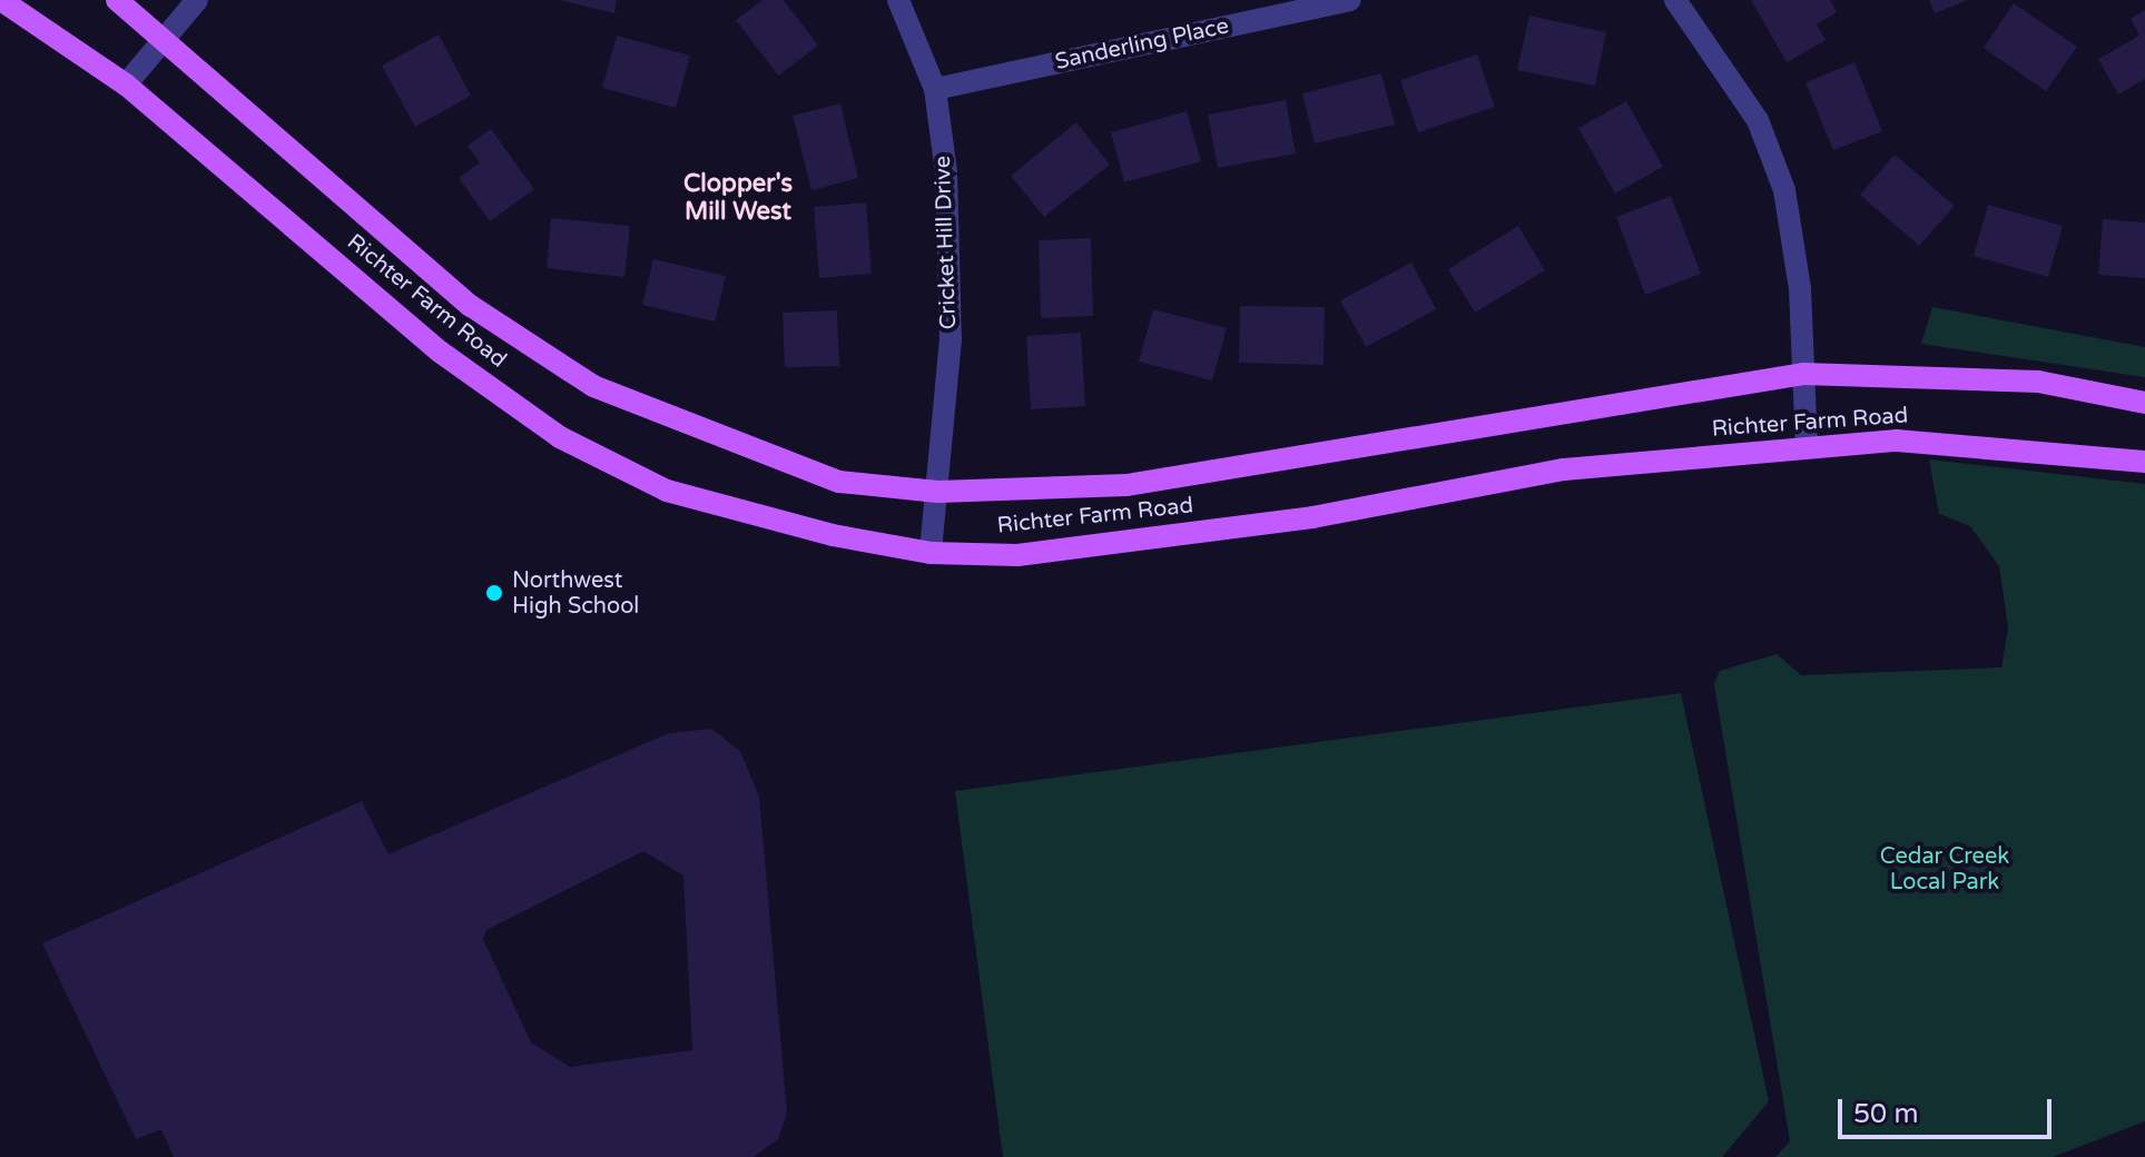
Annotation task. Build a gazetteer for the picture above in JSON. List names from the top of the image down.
{
  "streets": {
    "main road": ["Richter Farm Road"],
    "street": ["Sanderling Place", "Cricket Hill Drive"]
  },
  "crossings": [
    ["Sanderling Place", "Cricket Hill Drive"],
    ["Cricket Hill Drive", "Richter Farm Road"]
  ],
  "districts": ["Clopper's Mill West"],
  "parks": ["Cedar Creek Local Park"],
  "places": ["Northwest High School"],
  "scale_bar": "50 m"
}
